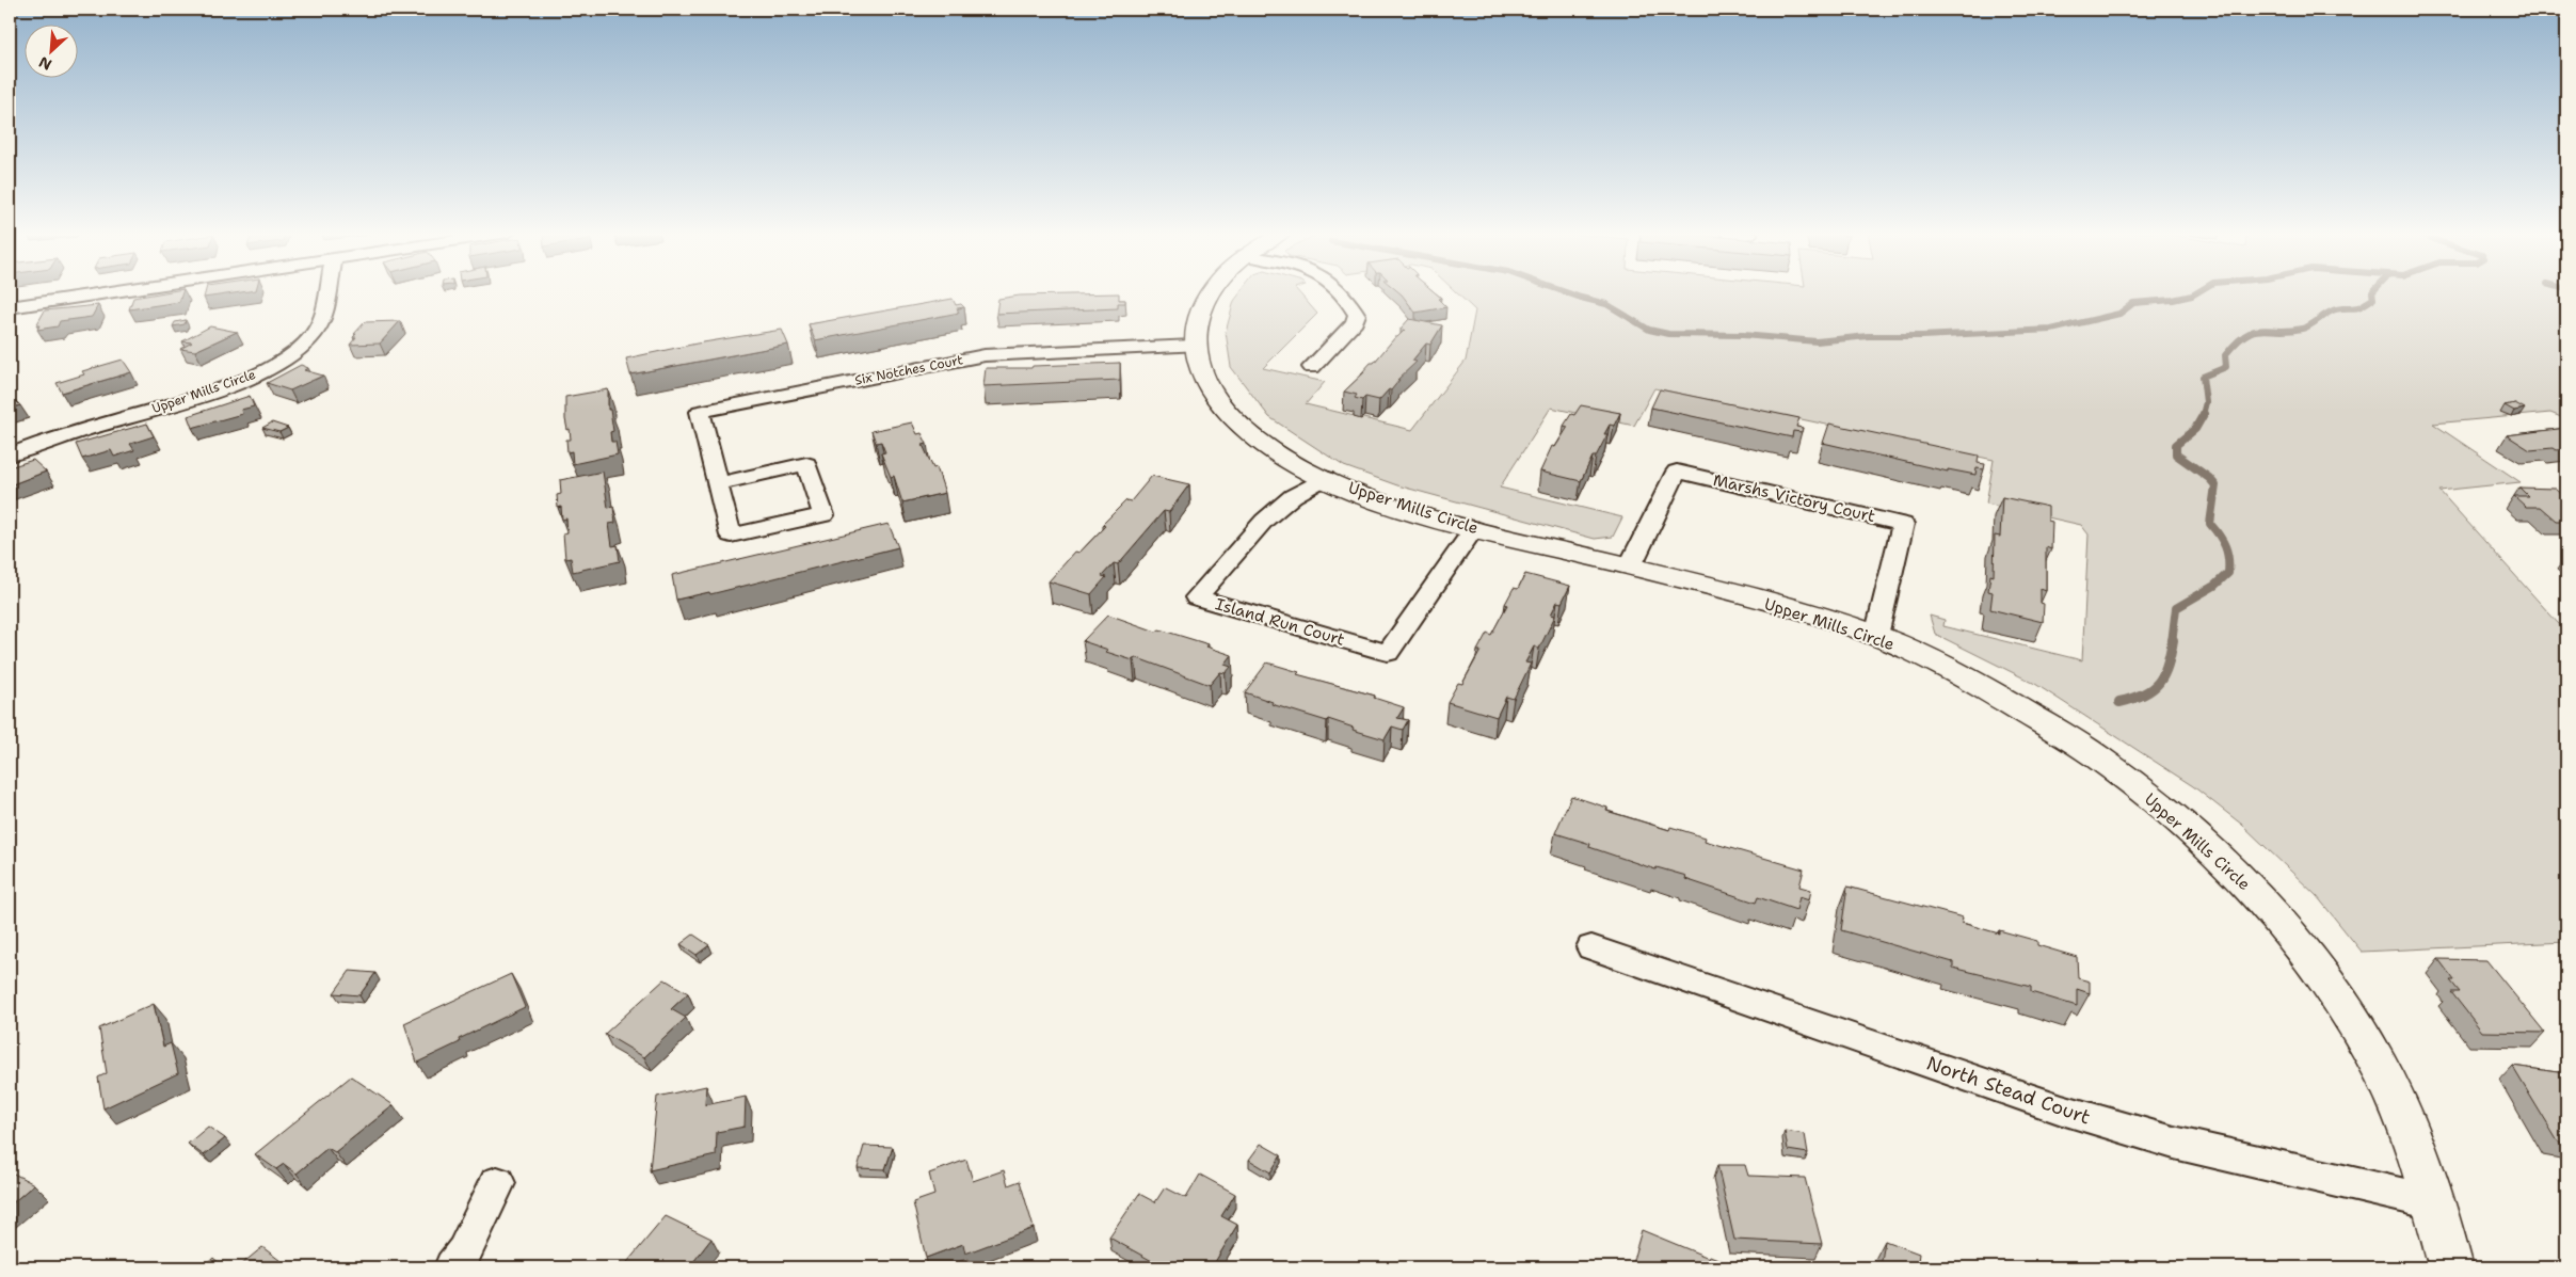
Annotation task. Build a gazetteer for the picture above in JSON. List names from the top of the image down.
{
  "streets": {
    "street": [
      "Six Notches Court",
      "Upper Mills Circle",
      "Marshs Victory Court",
      "Island Run Court",
      "North Stead Court"
    ]
  },
  "crossings": [
    ["Six Notches Court", "Upper Mills Circle"],
    ["Upper Mills Circle", "Marshs Victory Court"],
    ["Upper Mills Circle", "Island Run Court"],
    ["Upper Mills Circle", "North Stead Court"]
  ],
  "north": "bottom left"
}
